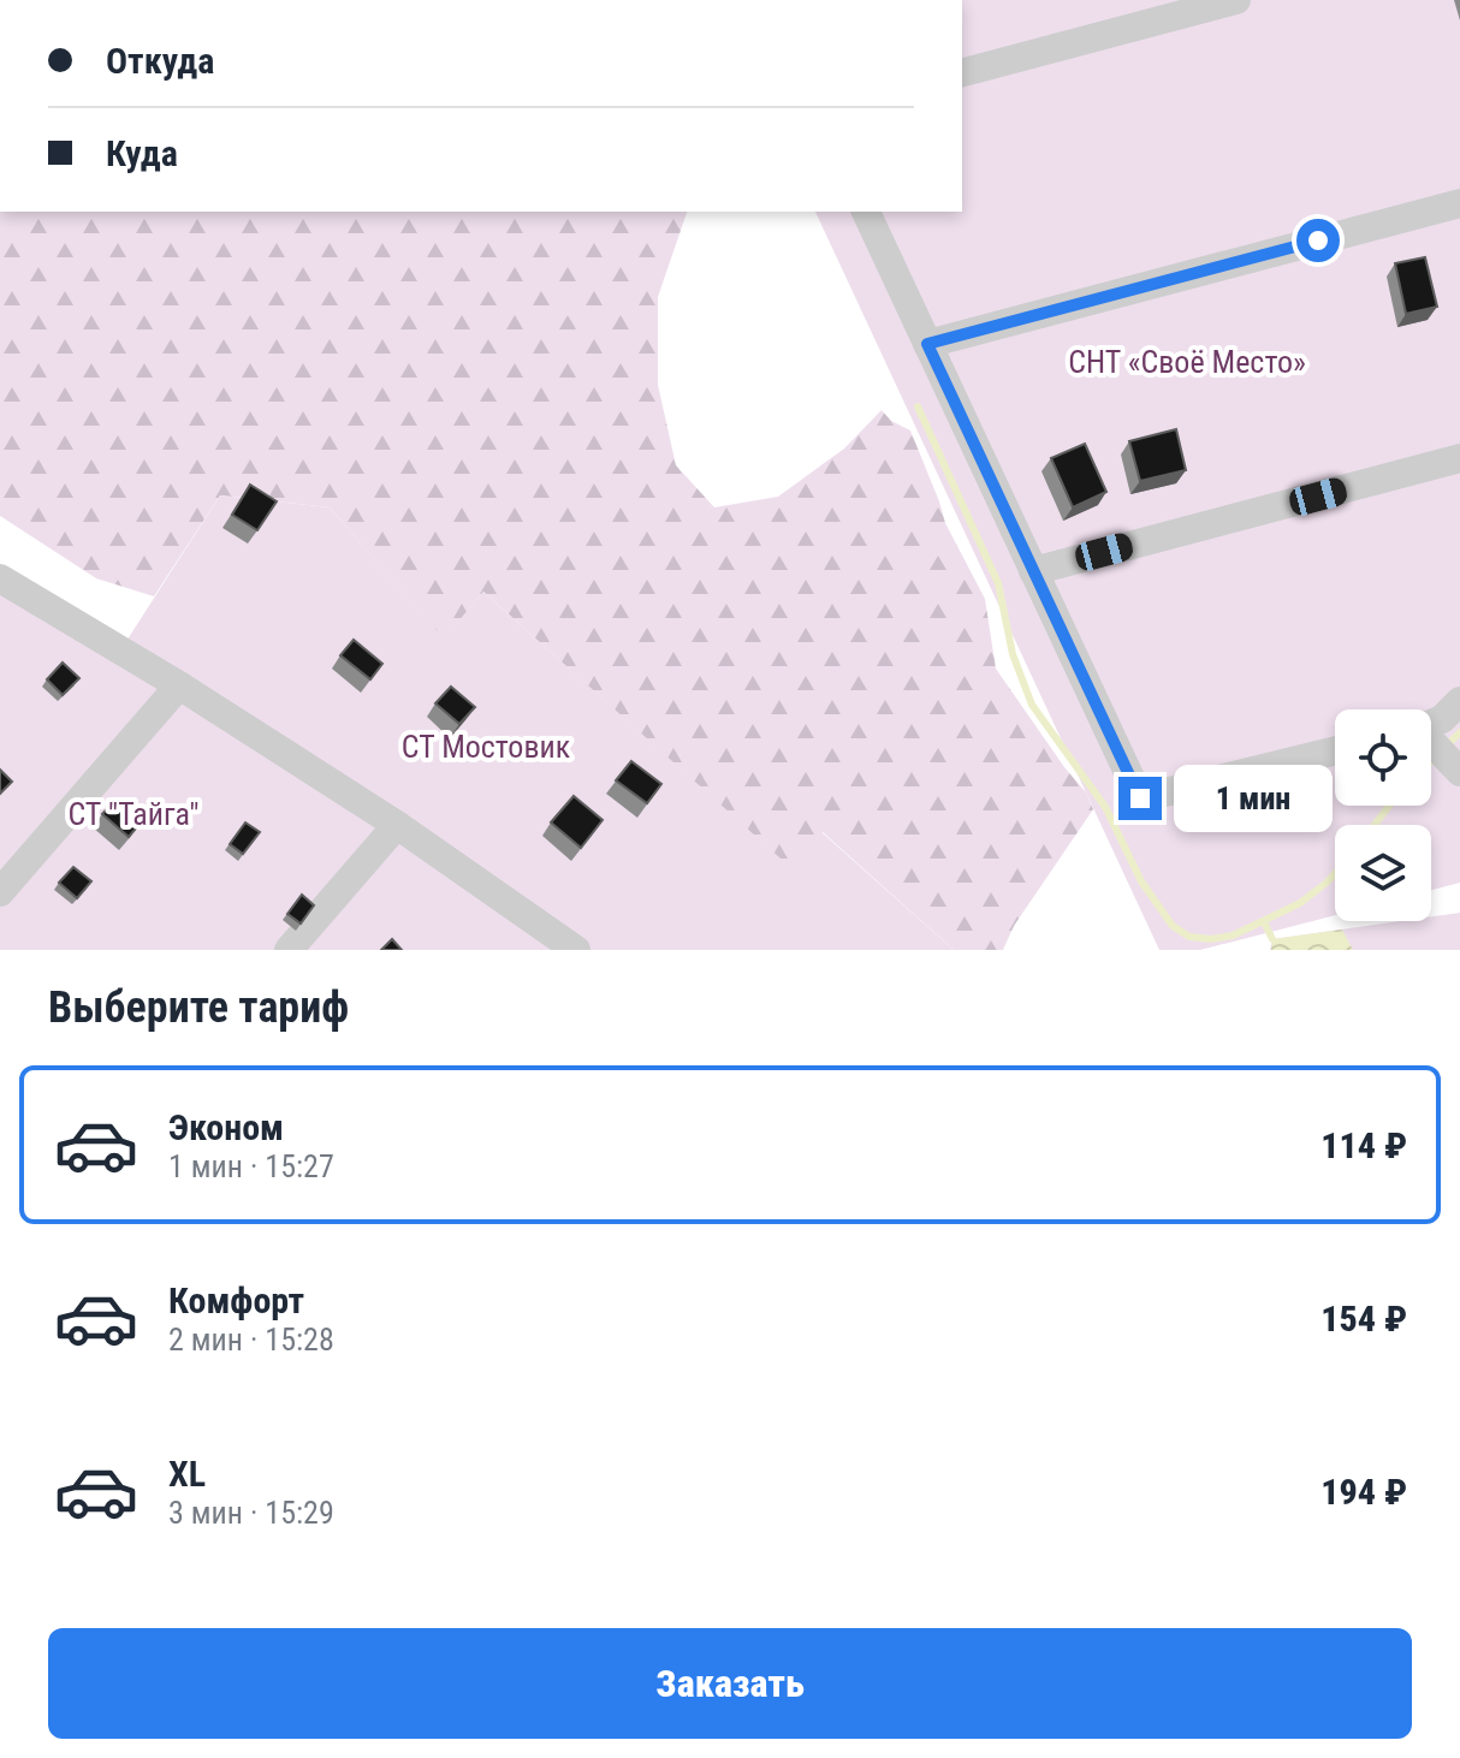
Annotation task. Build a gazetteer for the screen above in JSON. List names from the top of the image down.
{
  "parks": ["СНТ «Своё Место»", "СТ Мостовик", "СТ \"Тайга\""],
  "page": {
    "banner": ["Откуда", "Куда"],
    "bubble": "1 мин",
    "heading": "Выберите тариф",
    "list": [
      {
        "name": "Эконом",
        "note": "1 мин · 15:27",
        "value": "114 ₽"
      },
      {
        "name": "Комфорт",
        "note": "2 мин · 15:28",
        "value": "154 ₽"
      },
      {
        "name": "XL",
        "note": "3 мин · 15:29",
        "value": "194 ₽"
      }
    ],
    "buttons": "Заказать"
  }
}
